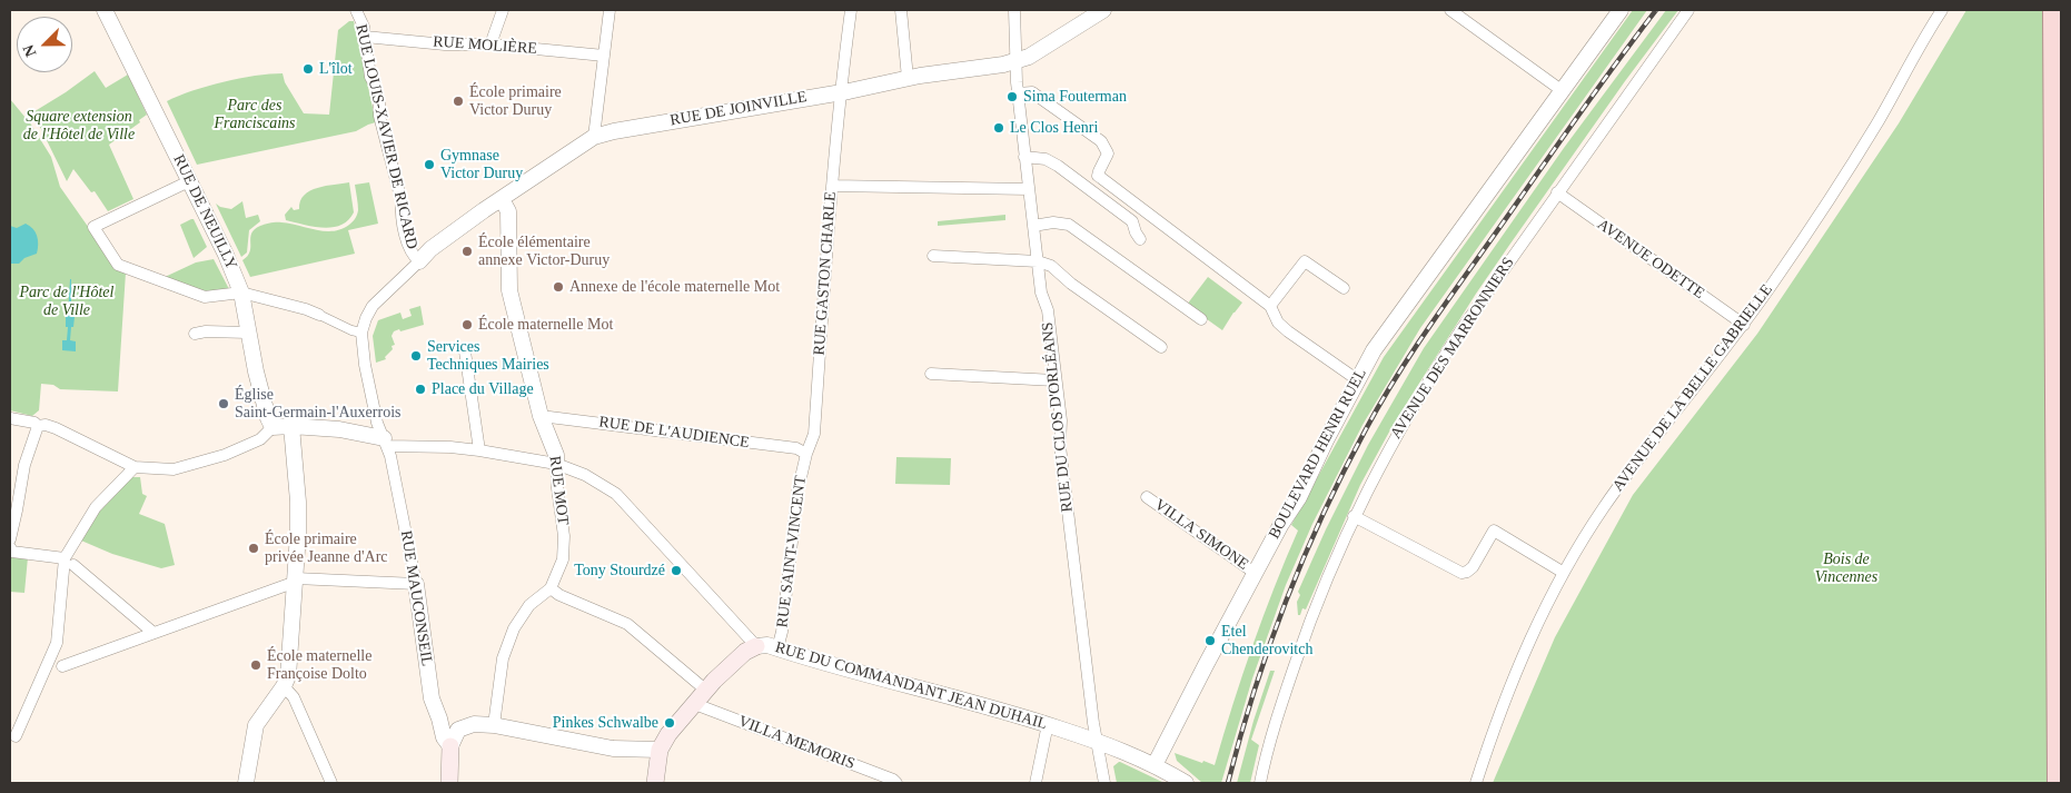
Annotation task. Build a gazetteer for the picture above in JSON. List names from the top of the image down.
{
  "streets": {
    "main road": ["RUE DU COMMANDANT JEAN DUHAIL"],
    "street": [
      "RUE MOLIÈRE",
      "RUE DE JOINVILLE",
      "RUE LOUIS-XAVIER DE RICARD",
      "RUE DE NEUILLY",
      "AVENUE ODETTE",
      "RUE GASTON CHARLE",
      "AVENUE DES MARRONNIERS",
      "AVENUE DE LA BELLE GABRIELLE",
      "RUE DU CLOS D'ORLÉANS",
      "RUE DE L'AUDIENCE",
      "BOULEVARD HENRI RUEL",
      "RUE MOT",
      "VILLA SIMONE",
      "RUE SAINT-VINCENT",
      "RUE MAUCONSEIL",
      "VILLA MEMORIS"
    ]
  },
  "crossings": [
    ["RUE MOLIÈRE", "RUE LOUIS-XAVIER DE RICARD"],
    ["RUE DE JOINVILLE", "RUE LOUIS-XAVIER DE RICARD"],
    ["RUE DE JOINVILLE", "RUE GASTON CHARLE"],
    ["RUE DE JOINVILLE", "RUE DU CLOS D'ORLÉANS"],
    ["RUE DE JOINVILLE", "RUE MOT"],
    ["AVENUE ODETTE", "AVENUE DES MARRONNIERS"],
    ["AVENUE ODETTE", "AVENUE DE LA BELLE GABRIELLE"],
    ["RUE GASTON CHARLE", "RUE DE L'AUDIENCE"],
    ["RUE GASTON CHARLE", "RUE SAINT-VINCENT"],
    ["RUE DU CLOS D'ORLÉANS", "RUE DU COMMANDANT JEAN DUHAIL"],
    ["RUE DE L'AUDIENCE", "RUE MOT"],
    ["RUE DE L'AUDIENCE", "RUE SAINT-VINCENT"],
    ["BOULEVARD HENRI RUEL", "VILLA SIMONE"],
    ["BOULEVARD HENRI RUEL", "RUE DU COMMANDANT JEAN DUHAIL"],
    ["RUE MOT", "VILLA MEMORIS"],
    ["RUE SAINT-VINCENT", "RUE DU COMMANDANT JEAN DUHAIL"],
    ["RUE DU COMMANDANT JEAN DUHAIL", "VILLA MEMORIS"]
  ],
  "parks": [
    "Parc des Franciscains",
    "Square extension de l'Hôtel de Ville",
    "Parc de l'Hôtel de Ville",
    "Bois de Vincennes"
  ],
  "places": [
    "L'îlot",
    "Sima Fouterman",
    "École primaire Victor Duruy",
    "Le Clos Henri",
    "Gymnase Victor Duruy",
    "École élémentaire annexe Victor-Duruy",
    "Annexe de l'école maternelle Mot",
    "École maternelle Mot",
    "Services Techniques Mairies",
    "Place du Village",
    "Église Saint-Germain-l'Auxerrois",
    "École primaire privée Jeanne d'Arc",
    "Tony Stourdzé",
    "Etel Chenderovitch",
    "École maternelle Françoise Dolto",
    "Pinkes Schwalbe"
  ],
  "north": "bottom left"
}
